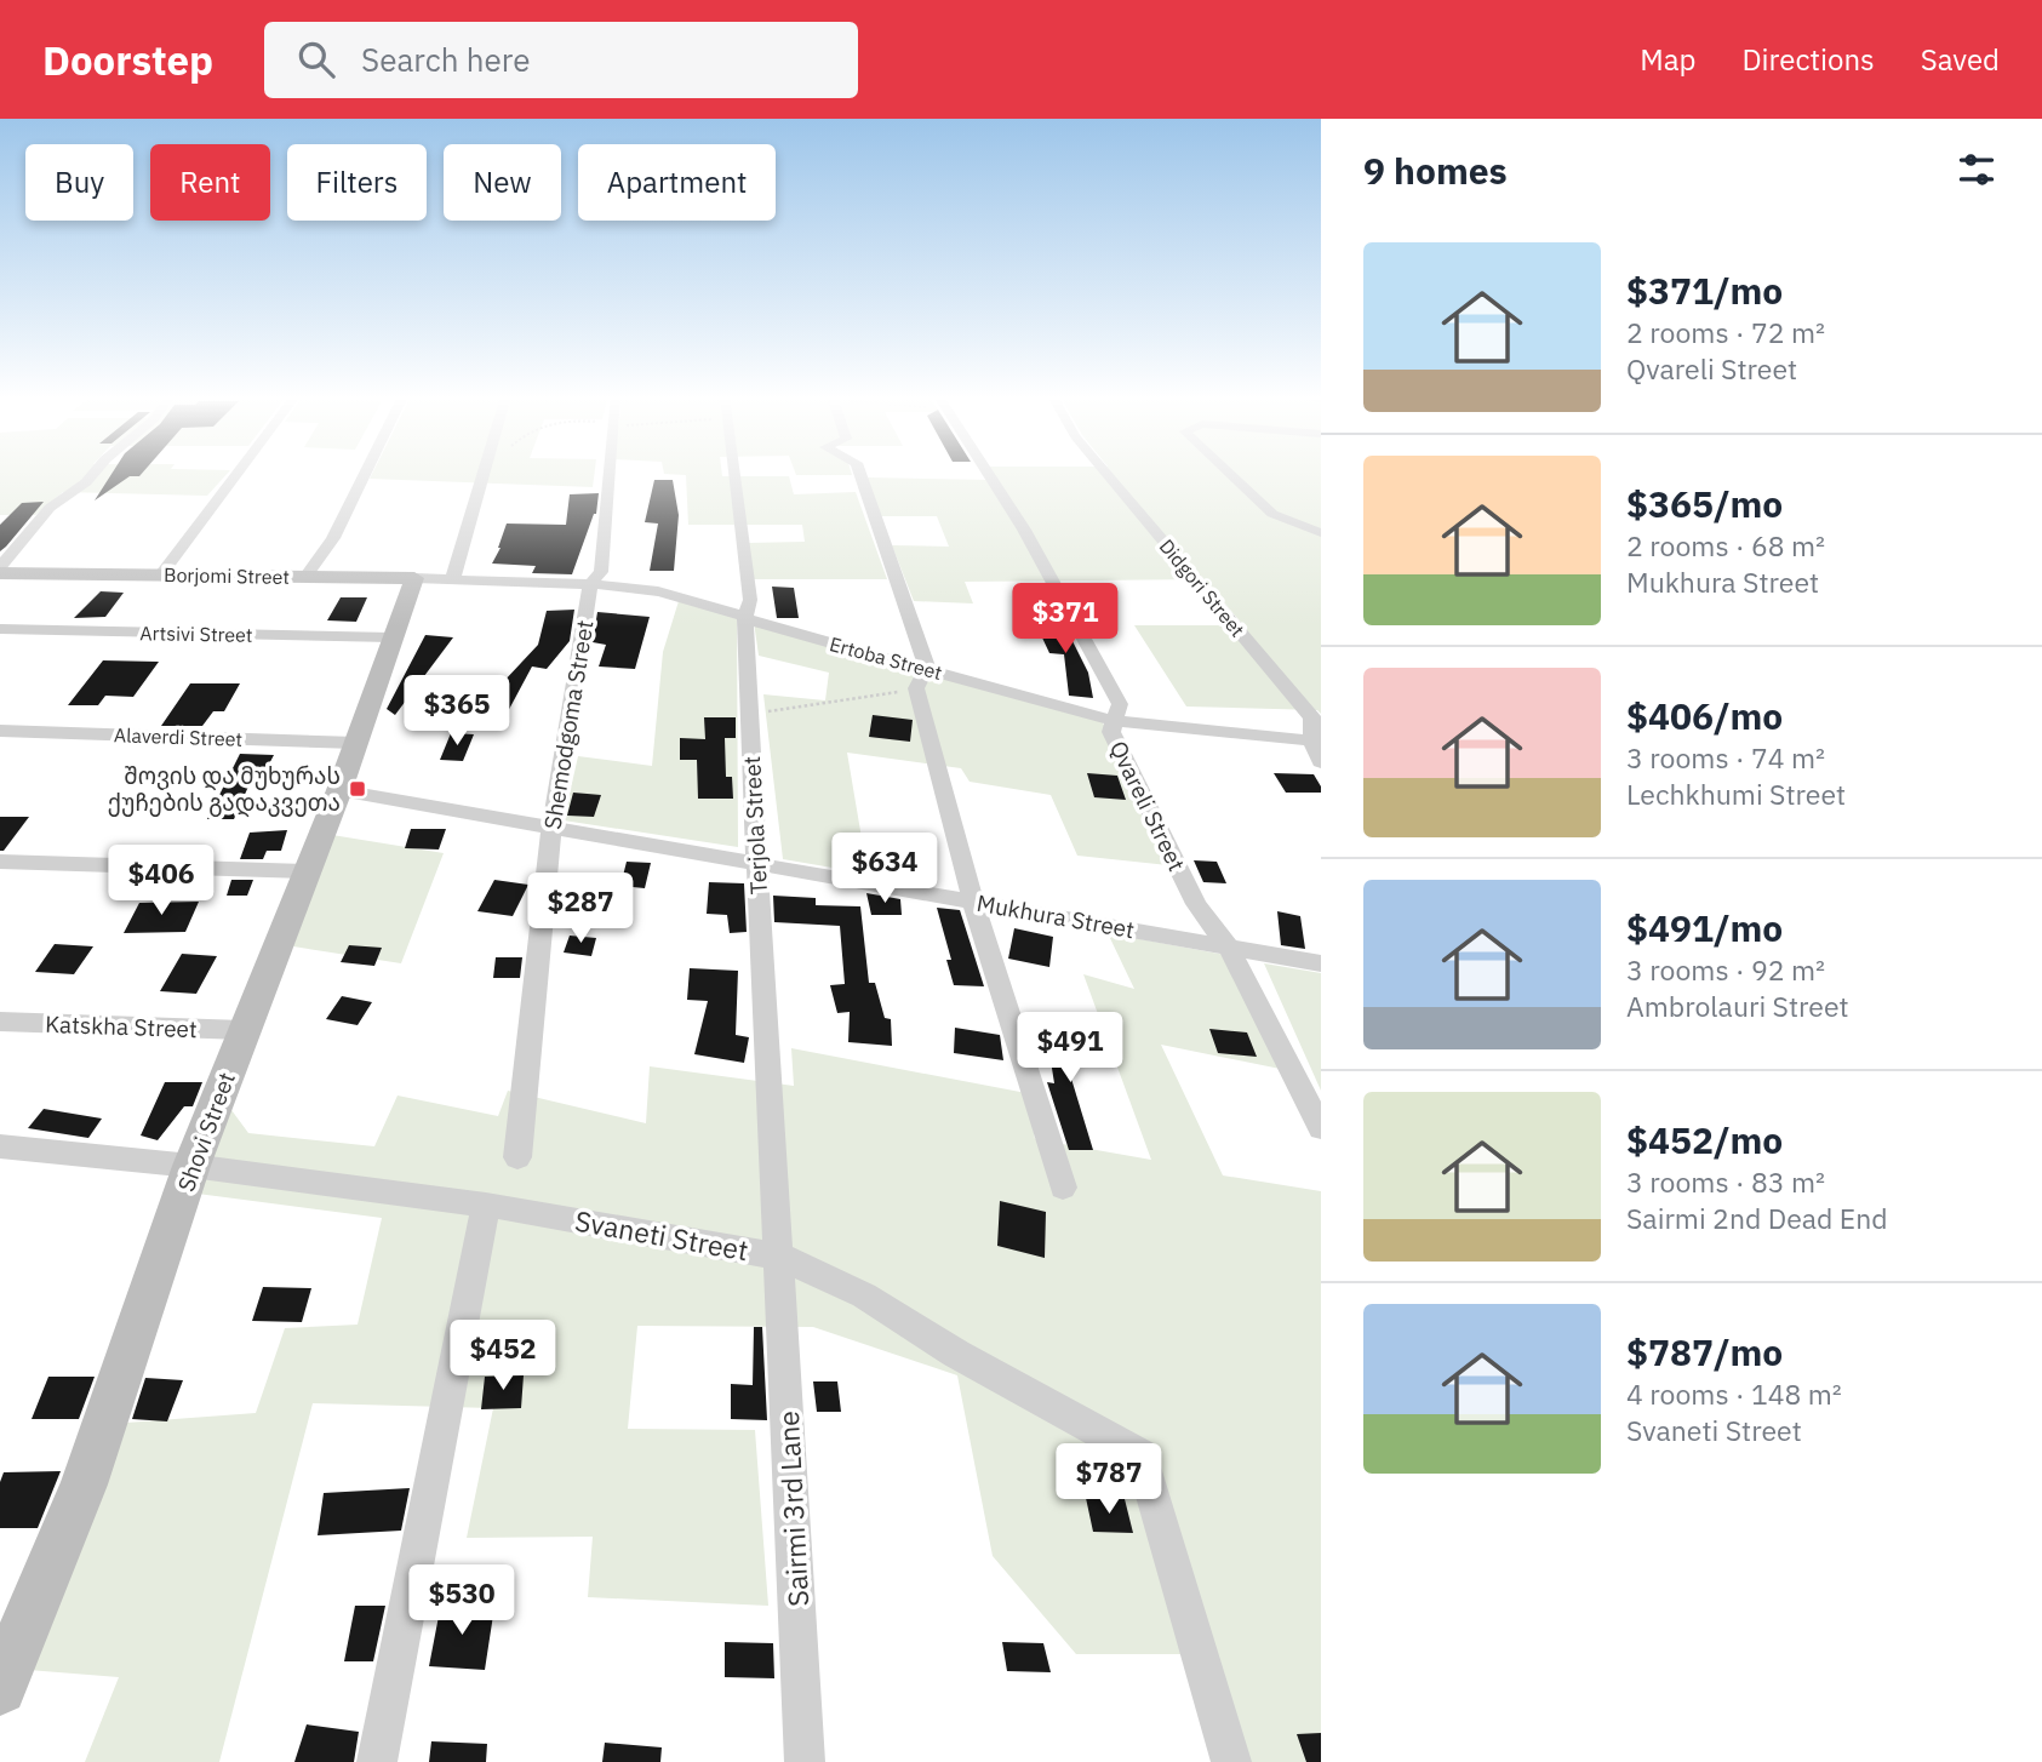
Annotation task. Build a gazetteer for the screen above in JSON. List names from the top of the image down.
{
  "streets": {
    "street": [
      "Borjomi Street",
      "Didgori Street",
      "Artsivi Street",
      "Ertoba Street",
      "Shemodgoma Street",
      "Alaverdi Street",
      "Qvareli Street",
      "Terjola Street",
      "Mukhura Street",
      "Katskha Street",
      "Shovi Street",
      "Svaneti Street",
      "Sairmi 3rd Lane"
    ]
  },
  "crossings": [
    ["Borjomi Street", "Ertoba Street"],
    ["Borjomi Street", "Shovi Street"],
    ["Didgori Street", "Ertoba Street"],
    ["Artsivi Street", "Shovi Street"],
    ["Ertoba Street", "Shemodgoma Street"],
    ["Ertoba Street", "Qvareli Street"],
    ["Ertoba Street", "Terjola Street"],
    ["Shemodgoma Street", "Mukhura Street"],
    ["Alaverdi Street", "Shovi Street"],
    ["Qvareli Street", "Mukhura Street"],
    ["Terjola Street", "Mukhura Street"],
    ["Terjola Street", "Svaneti Street"],
    ["Terjola Street", "Sairmi 3rd Lane"],
    ["Mukhura Street", "Shovi Street"],
    ["Katskha Street", "Shovi Street"],
    ["Shovi Street", "Svaneti Street"],
    ["Svaneti Street", "Sairmi 3rd Lane"]
  ],
  "places": {
    "transit": ["შოვის და მუხურას ქუჩების გადაკვეთა"]
  },
  "page": {
    "header": "Doorstep",
    "search": "Search here",
    "nav": ["Map", "Directions", "Saved"],
    "heading": "9 homes",
    "chip": [
      "Buy",
      "Rent",
      "Filters",
      "New",
      "Apartment"
    ],
    "list": [
      {
        "name": "$371/mo",
        "note": "2 rooms · 72 m² · Qvareli Street"
      },
      {
        "name": "$365/mo",
        "note": "2 rooms · 68 m² · Mukhura Street"
      },
      {
        "name": "$406/mo",
        "note": "3 rooms · 74 m² · Lechkhumi Street"
      },
      {
        "name": "$491/mo",
        "note": "3 rooms · 92 m² · Ambrolauri Street"
      },
      {
        "name": "$452/mo",
        "note": "3 rooms · 83 m² · Sairmi 2nd Dead End"
      },
      {
        "name": "$787/mo",
        "note": "4 rooms · 148 m² · Svaneti Street"
      }
    ],
    "price": [
      "$371",
      "$365",
      "$634",
      "$406",
      "$287",
      "$491",
      "$452",
      "$787",
      "$530"
    ]
  }
}
